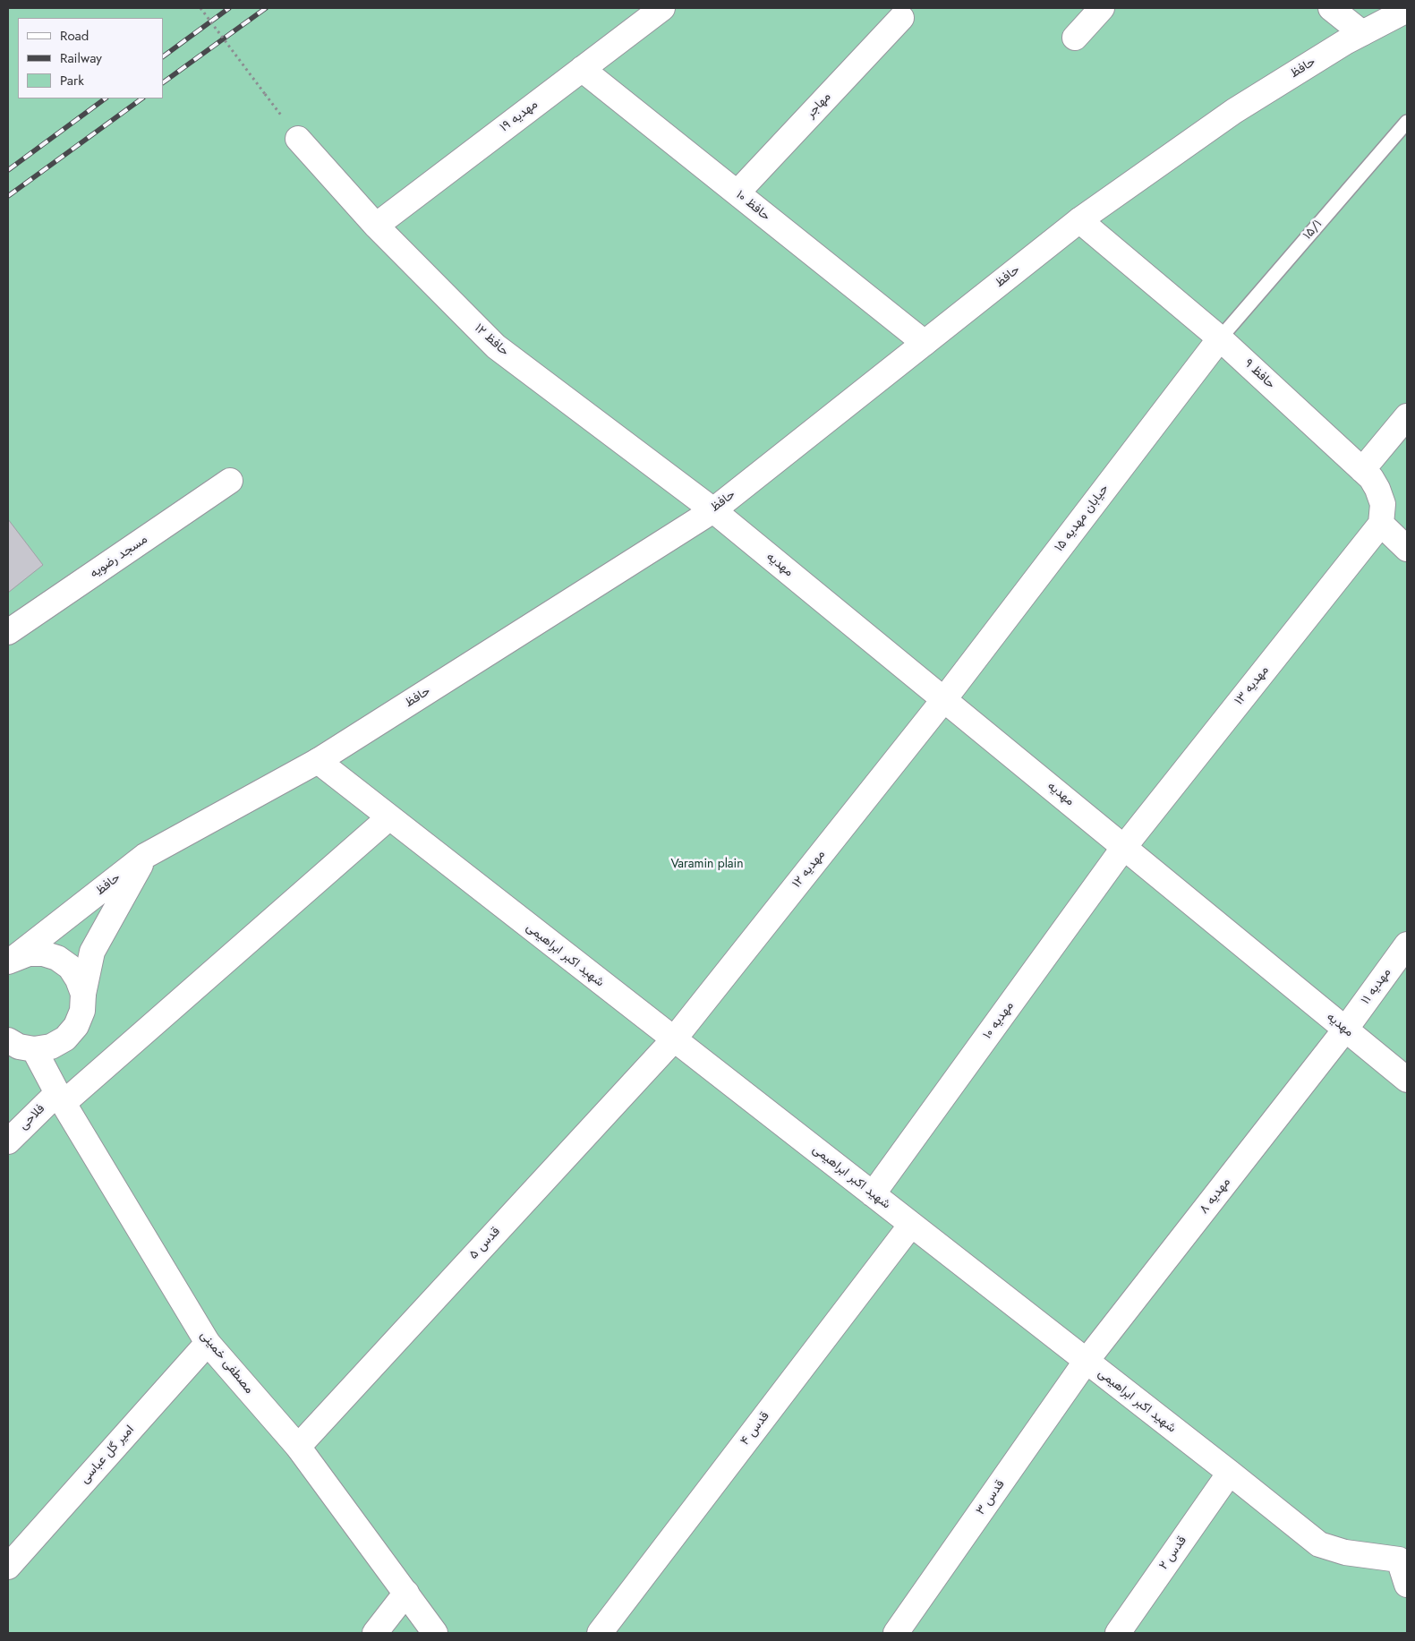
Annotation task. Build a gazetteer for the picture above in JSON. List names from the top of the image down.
{
  "streets": {
    "street": [
      "حافظ",
      "مهاجر",
      "مهدیه ۱۹",
      "حافظ ۱۰",
      "حافظ ۱۲",
      "حافظ ۹",
      "حیابان مهدیه ۱۵",
      "مسجد رضویه",
      "مهدیه",
      "مهدیه ۱۳",
      "مهدیه ۱۲",
      "شهید اکبر ابراهیمی",
      "مهدیه ۱۱",
      "مهدیه ۱۰",
      "فلاحی",
      "مهدیه ۸",
      "قدس ۵",
      "مصطفی خمینی",
      "قدس ۴",
      "امیر گل عباسی",
      "قدس ۳",
      "قدس ۲"
    ],
    "lane": ["۱۵/۱"]
  },
  "crossings": [
    ["حافظ", "حافظ ۱۰"],
    ["حافظ", "حافظ ۱۲"],
    ["حافظ", "حافظ ۹"],
    ["حافظ", "مهدیه"],
    ["حافظ", "شهید اکبر ابراهیمی"],
    ["مهاجر", "حافظ ۱۰"],
    ["مهدیه ۱۹", "حافظ ۱۰"],
    ["مهدیه ۱۹", "حافظ ۱۲"],
    ["۱۵/۱", "حافظ ۹"],
    ["۱۵/۱", "حیابان مهدیه ۱۵"],
    ["حافظ ۱۲", "مهدیه"],
    ["حافظ ۹", "حیابان مهدیه ۱۵"],
    ["حافظ ۹", "مهدیه ۱۳"],
    ["حیابان مهدیه ۱۵", "مهدیه"],
    ["حیابان مهدیه ۱۵", "مهدیه ۱۲"],
    ["مهدیه", "مهدیه ۱۳"],
    ["مهدیه", "مهدیه ۱۲"],
    ["مهدیه", "مهدیه ۱۱"],
    ["مهدیه", "مهدیه ۱۰"],
    ["مهدیه", "مهدیه ۸"],
    ["مهدیه ۱۳", "مهدیه ۱۰"],
    ["مهدیه ۱۲", "شهید اکبر ابراهیمی"],
    ["مهدیه ۱۲", "قدس ۵"],
    ["شهید اکبر ابراهیمی", "مهدیه ۱۰"],
    ["شهید اکبر ابراهیمی", "فلاحی"],
    ["شهید اکبر ابراهیمی", "مهدیه ۸"],
    ["شهید اکبر ابراهیمی", "قدس ۵"],
    ["شهید اکبر ابراهیمی", "قدس ۴"],
    ["شهید اکبر ابراهیمی", "قدس ۳"],
    ["شهید اکبر ابراهیمی", "قدس ۲"],
    ["مهدیه ۱۱", "مهدیه ۸"],
    ["فلاحی", "مصطفی خمینی"],
    ["مهدیه ۸", "قدس ۳"],
    ["قدس ۵", "مصطفی خمینی"],
    ["مصطفی خمینی", "امیر گل عباسی"]
  ],
  "parks": ["Varamin plain"],
  "legend": ["Road", "Railway", "Park"]
}
